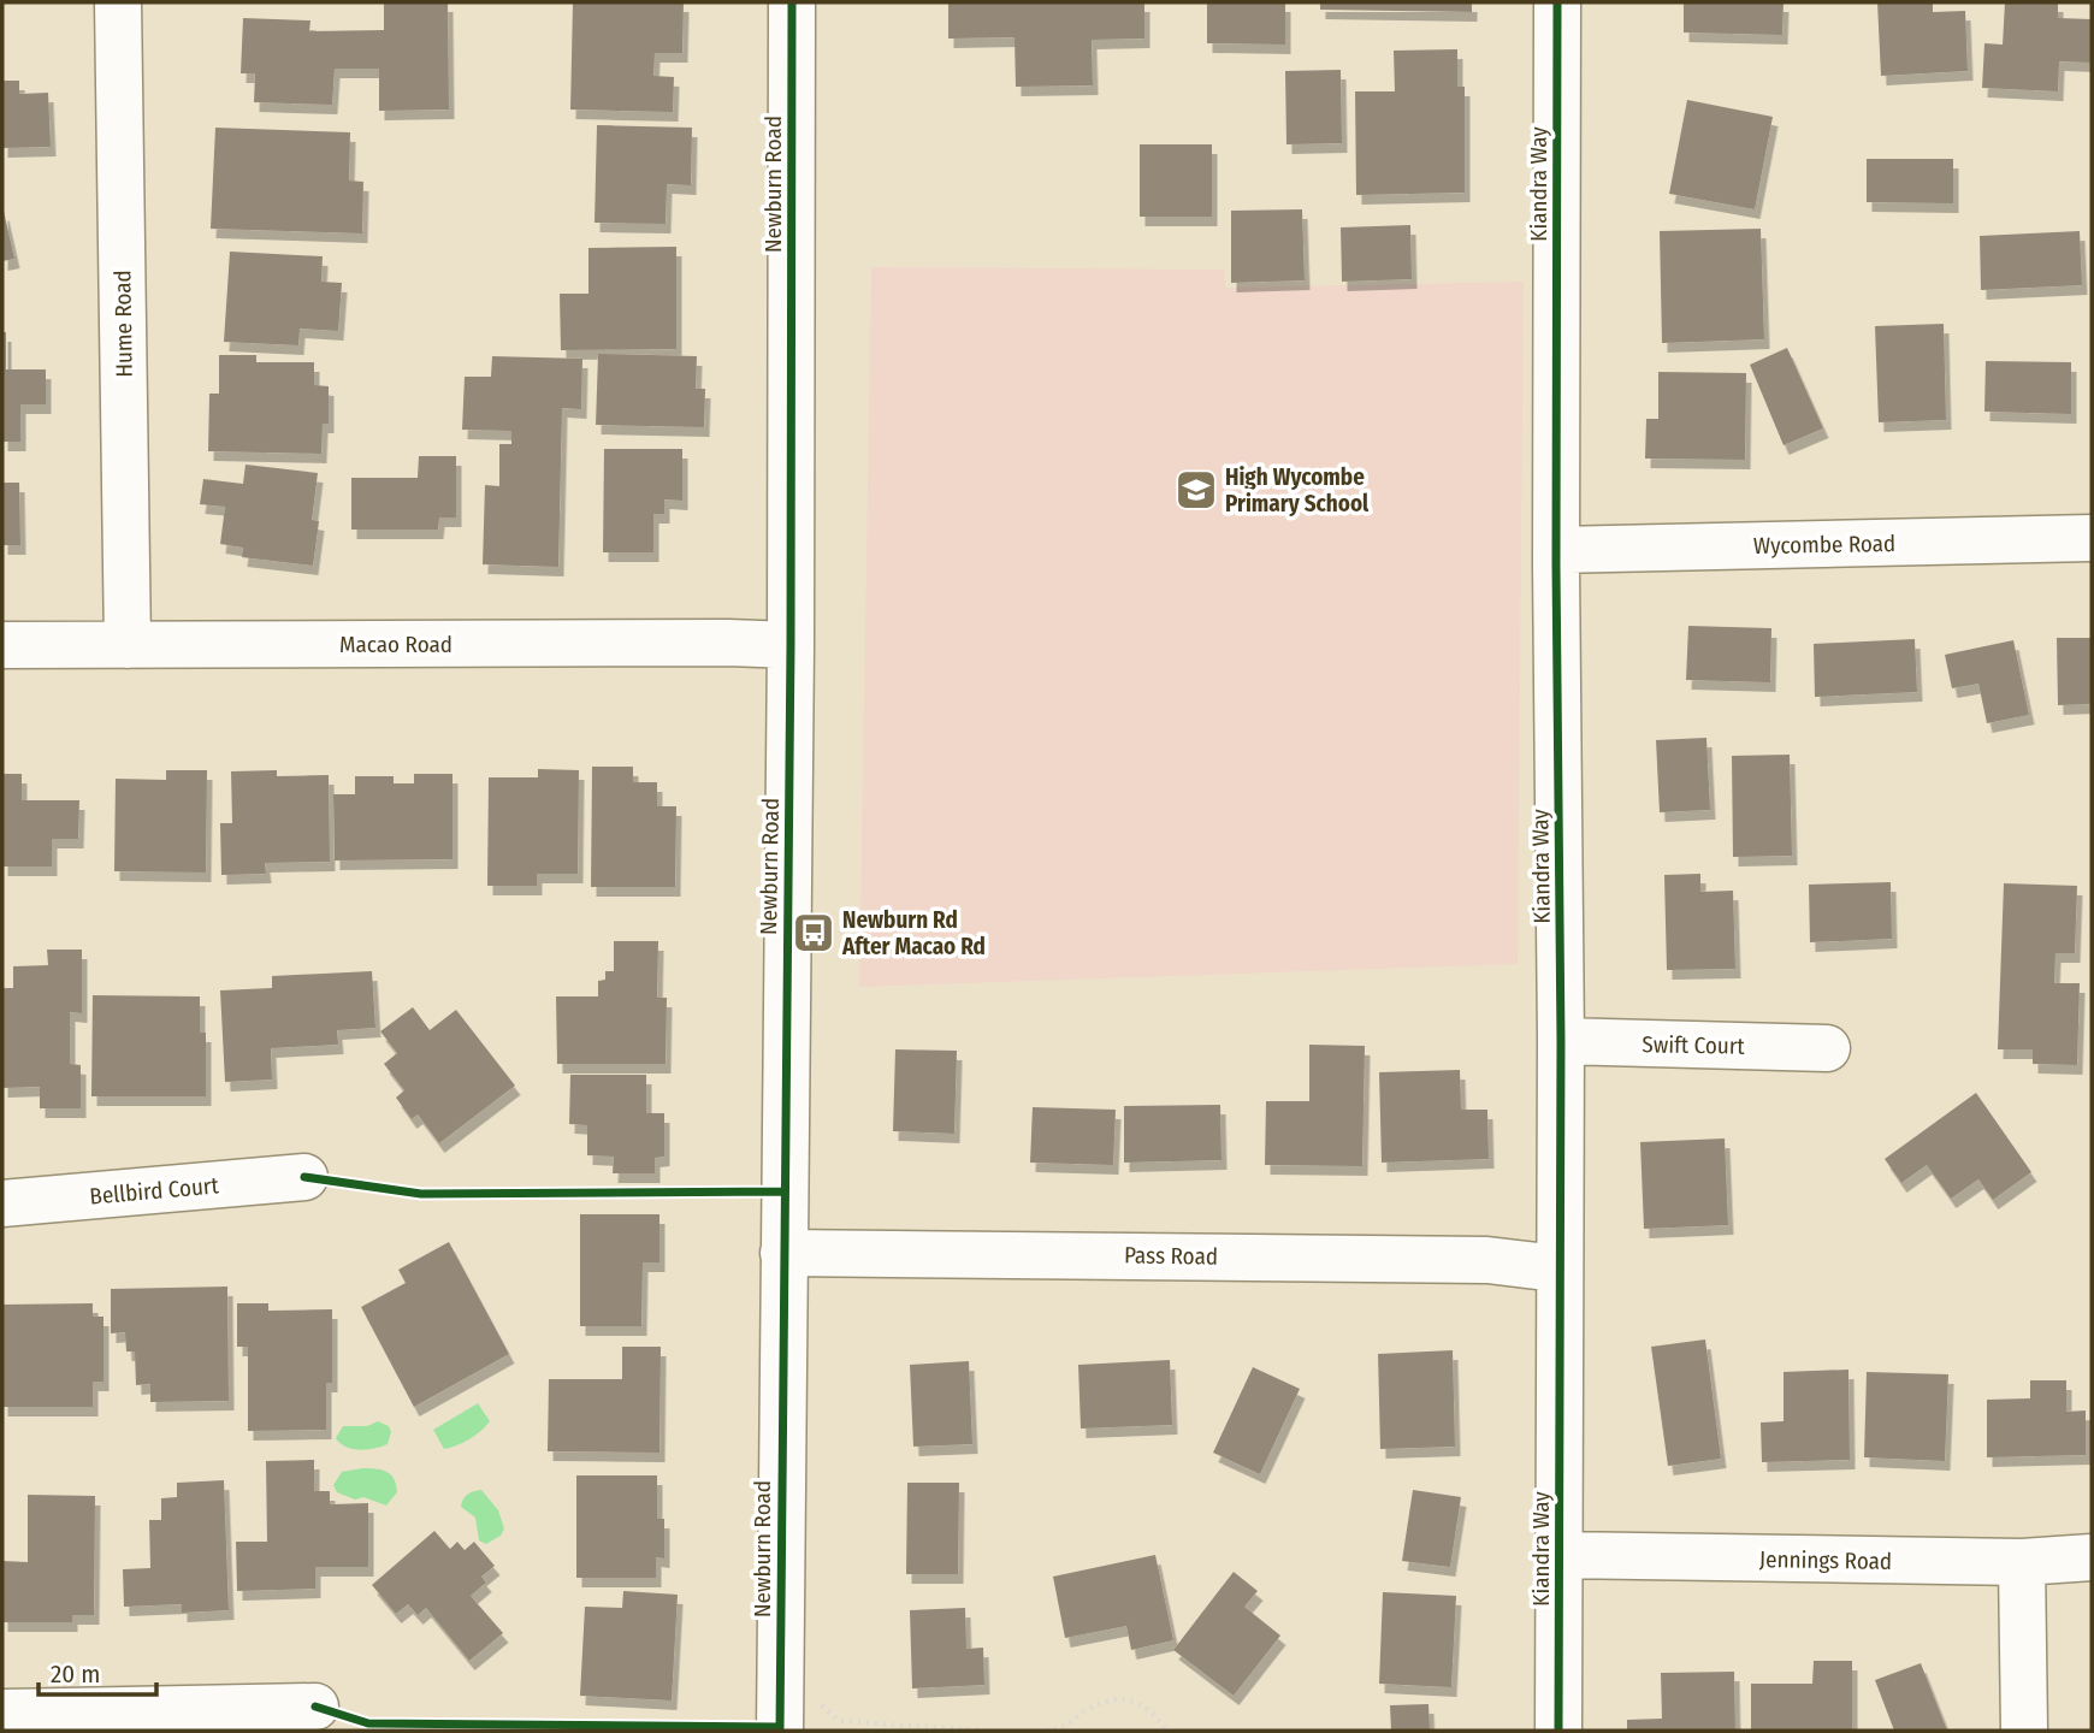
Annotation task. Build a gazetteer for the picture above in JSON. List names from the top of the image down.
{
  "streets": {
    "street": [
      "Newburn Road",
      "Kiandra Way",
      "Hume Road",
      "Wycombe Road",
      "Macao Road",
      "Swift Court",
      "Bellbird Court",
      "Pass Road",
      "Jennings Road"
    ]
  },
  "crossings": [
    ["Newburn Road", "Macao Road"],
    ["Newburn Road", "Pass Road"],
    ["Kiandra Way", "Wycombe Road"],
    ["Kiandra Way", "Swift Court"],
    ["Kiandra Way", "Pass Road"],
    ["Kiandra Way", "Jennings Road"],
    ["Hume Road", "Macao Road"]
  ],
  "places": {
    "school or university": ["High Wycombe Primary School"],
    "bus stop": ["Newburn Rd After Macao Rd"]
  },
  "scale_bar": "20 m"
}
